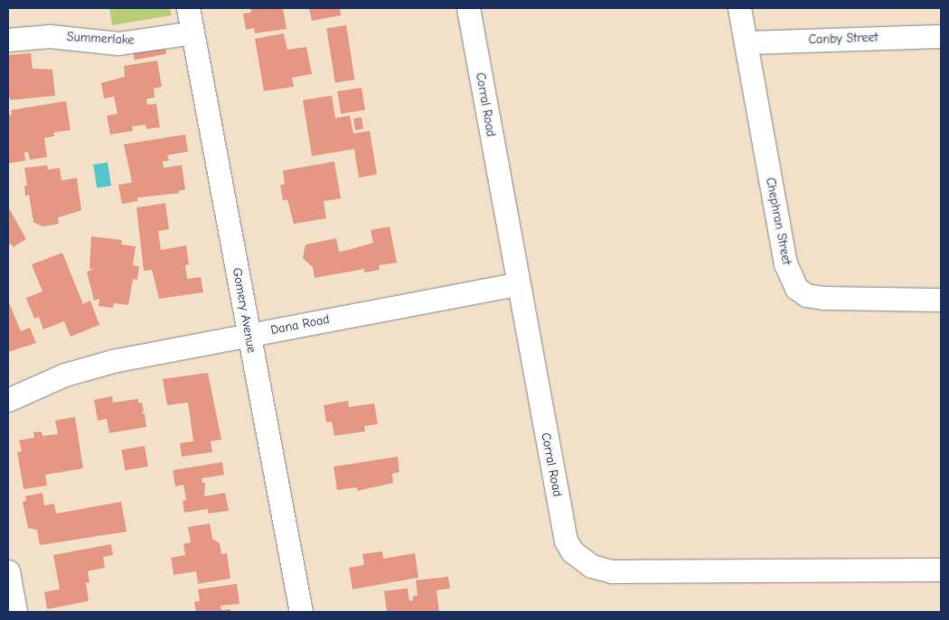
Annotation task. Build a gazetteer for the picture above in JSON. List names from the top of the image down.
{
  "streets": {
    "street": [
      "Summerlake",
      "Canby Street",
      "Corral Road",
      "Chephran Street",
      "Gomery Avenue",
      "Dana Road"
    ]
  },
  "crossings": [
    ["Summerlake", "Gomery Avenue"],
    ["Canby Street", "Chephran Street"],
    ["Corral Road", "Dana Road"],
    ["Gomery Avenue", "Dana Road"]
  ]
}
